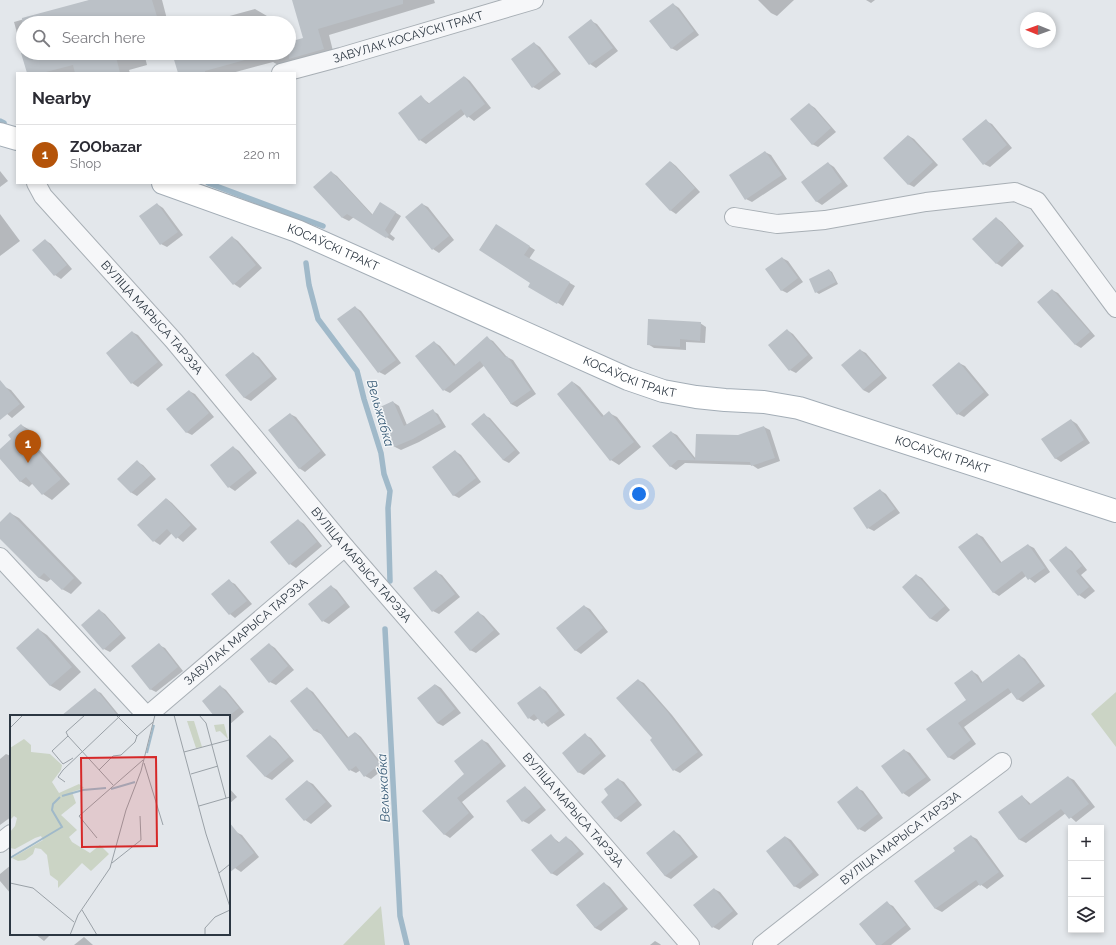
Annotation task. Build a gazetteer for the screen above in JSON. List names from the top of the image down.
{
  "streets": {
    "main road": ["КОСАЎСКІ ТРАКТ"],
    "street": ["ЗАВУЛАК КОСАЎСКІ ТРАКТ", "ВУЛІЦА МАРЫСА ТАРЭЗА", "ЗАВУЛАК МАРЫСА ТАРЭЗА"]
  },
  "crossings": [
    ["ВУЛІЦА МАРЫСА ТАРЭЗА", "ЗАВУЛАК МАРЫСА ТАРЭЗА"]
  ],
  "water": ["Вельжабка"],
  "north": "left",
  "page": {
    "search": "Search here",
    "heading": "Nearby",
    "list": [
      {
        "mark": "1",
        "name": "ZOObazar",
        "note": "Shop",
        "value": "220 m"
      }
    ],
    "pins": "1",
    "map_buttons": ["+", "−"]
  }
}
